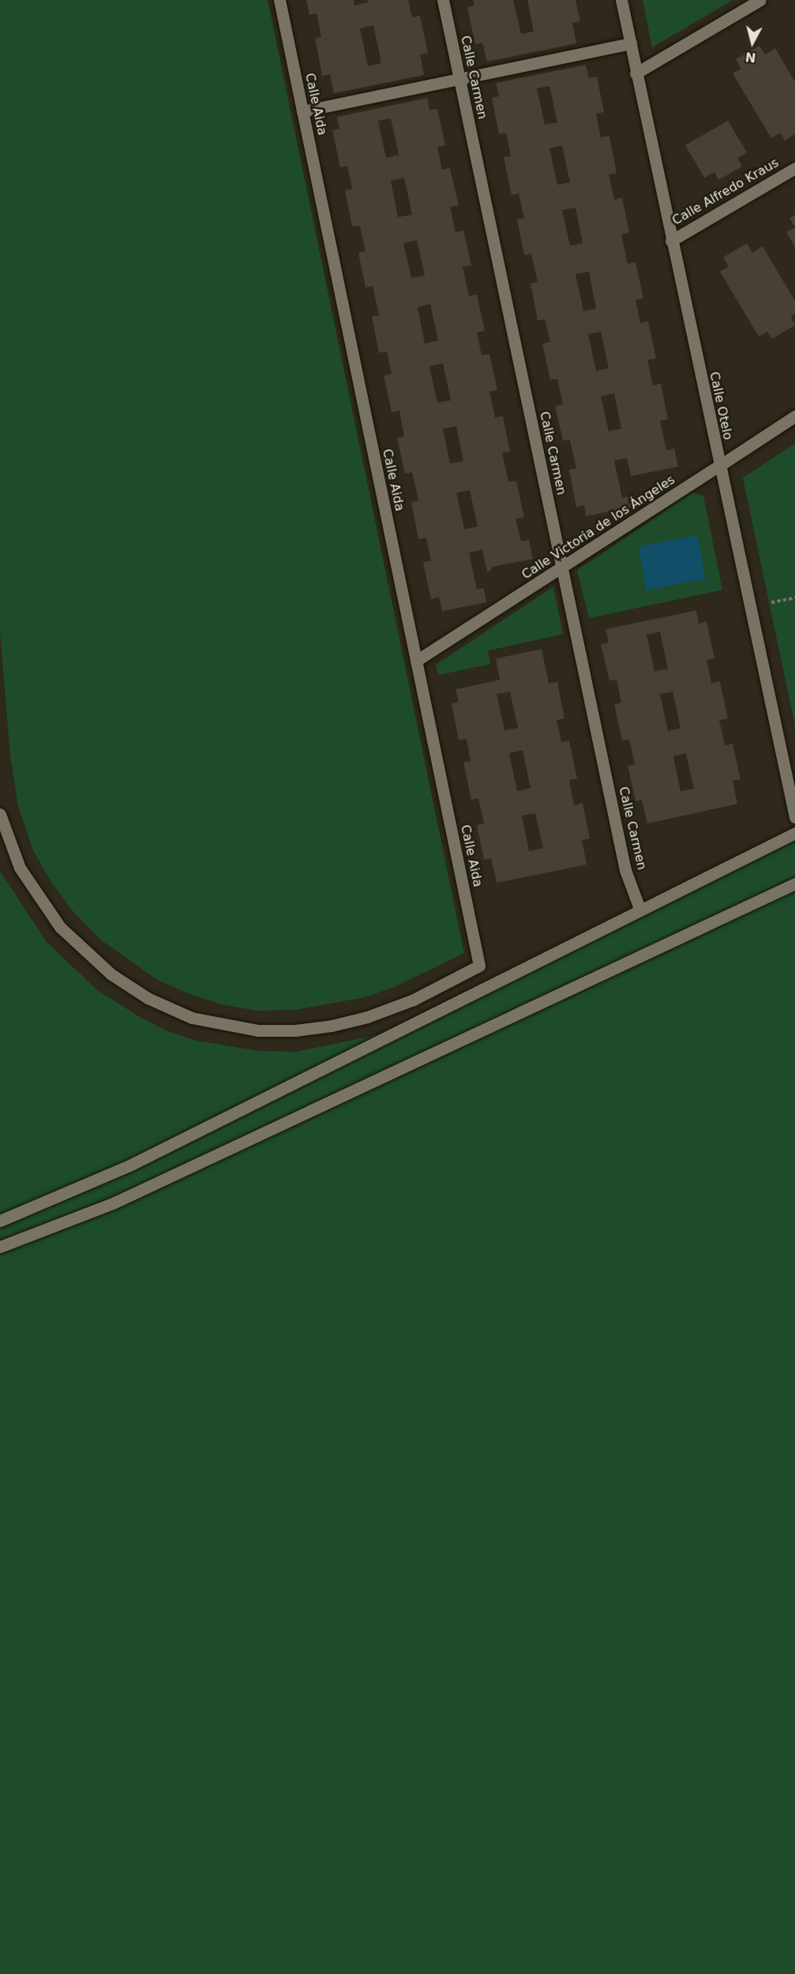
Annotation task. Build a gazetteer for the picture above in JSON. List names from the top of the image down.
{
  "streets": {
    "street": [
      "Calle Carmen",
      "Calle Aida",
      "Calle Alfredo Kraus",
      "Calle Otelo",
      "Calle Victoria de los Ángeles"
    ]
  },
  "crossings": [
    ["Calle Carmen", "Calle Victoria de los Ángeles"],
    ["Calle Aida", "Calle Victoria de los Ángeles"],
    ["Calle Alfredo Kraus", "Calle Otelo"],
    ["Calle Otelo", "Calle Victoria de los Ángeles"]
  ],
  "north": "bottom"
}
